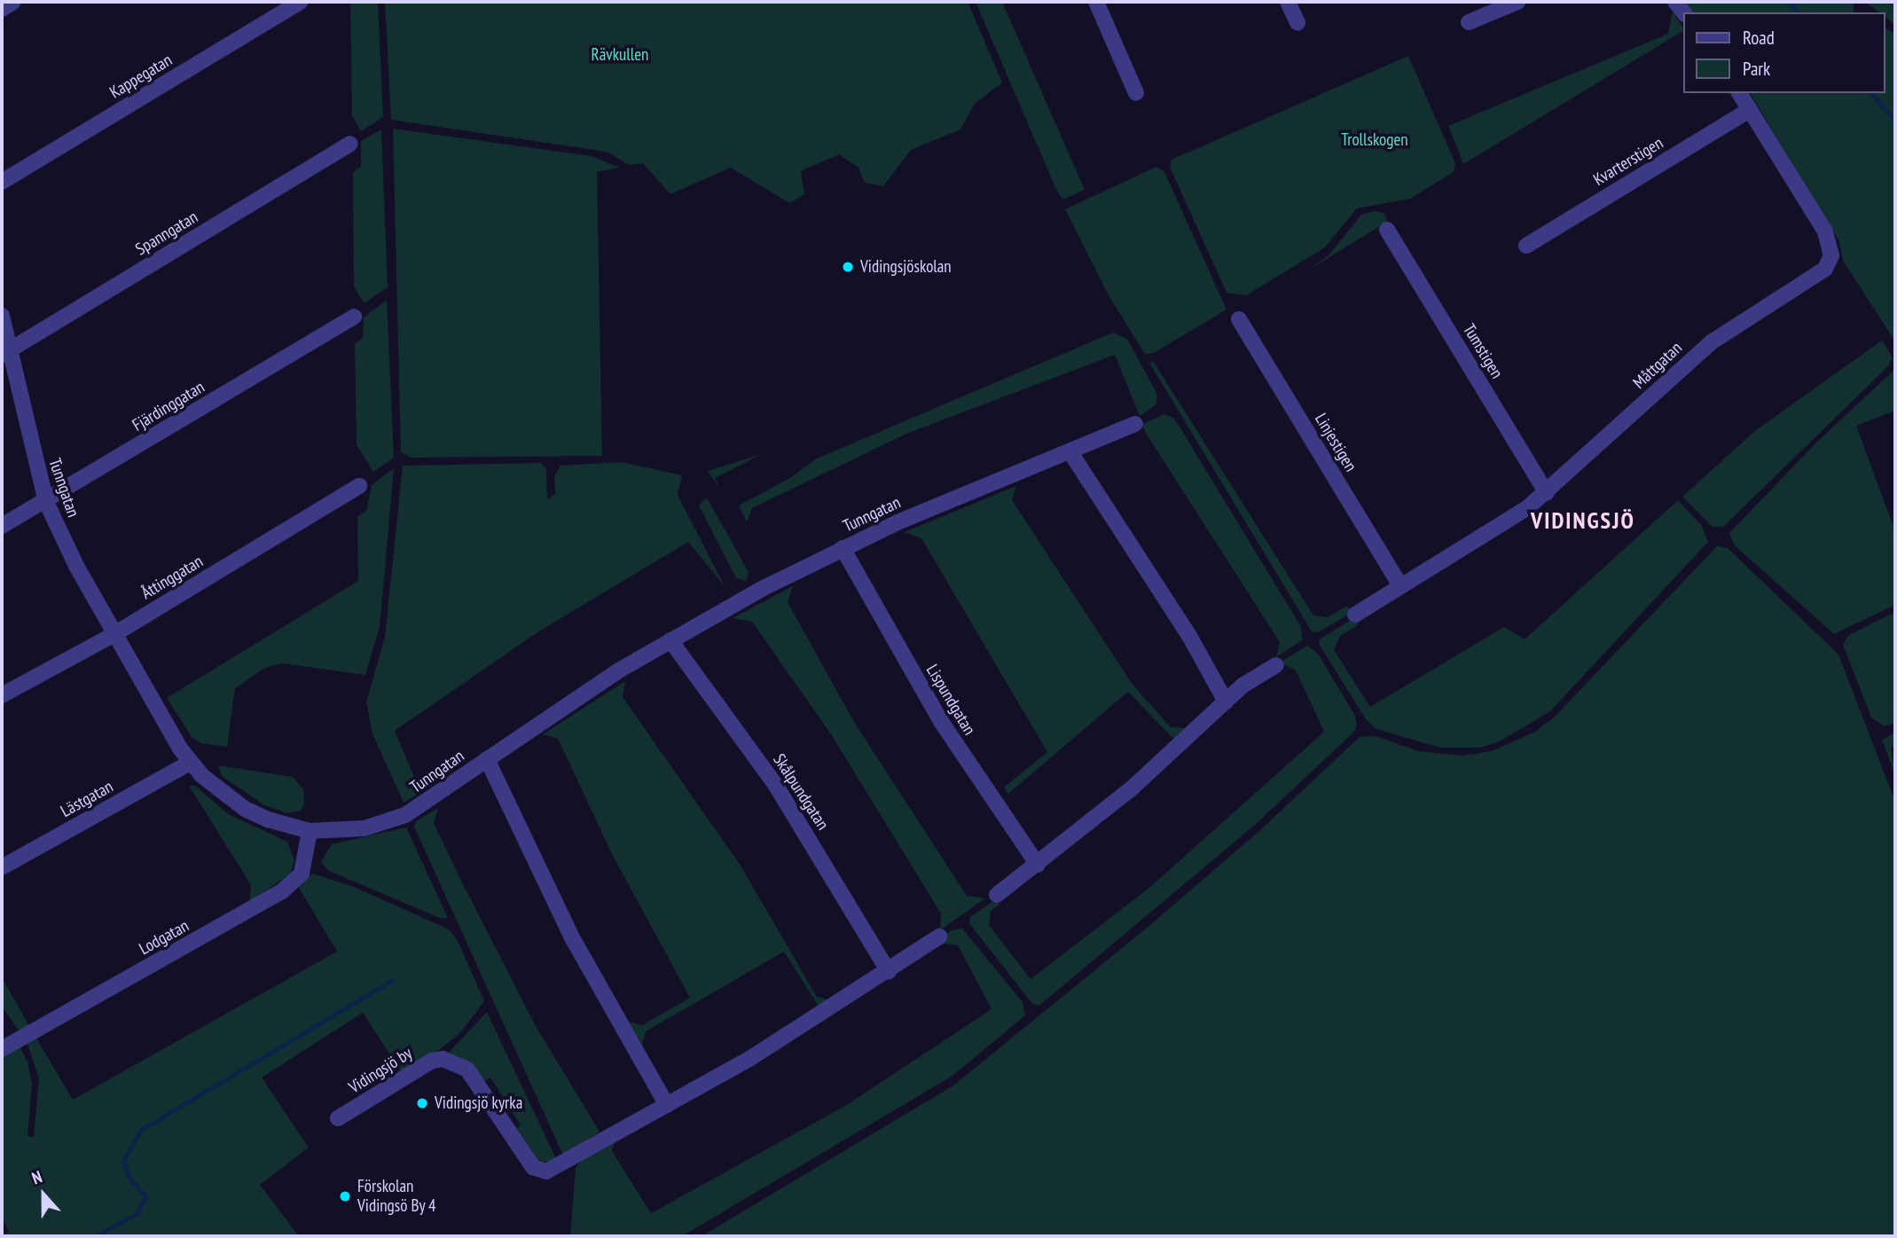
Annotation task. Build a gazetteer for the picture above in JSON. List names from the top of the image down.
{
  "streets": {
    "street": [
      "Kappegatan",
      "Kvarterstigen",
      "Spanngatan",
      "Tumstigen",
      "Måttgatan",
      "Fjärdinggatan",
      "Linjestigen",
      "Tunngatan",
      "Åttinggatan",
      "Lispundgatan",
      "Skålpundgatan",
      "Lästgatan",
      "Lodgatan",
      "Vidingsjö by"
    ]
  },
  "crossings": [
    ["Kvarterstigen", "Måttgatan"],
    ["Spanngatan", "Tunngatan"],
    ["Tumstigen", "Måttgatan"],
    ["Måttgatan", "Linjestigen"],
    ["Fjärdinggatan", "Tunngatan"],
    ["Tunngatan", "Åttinggatan"],
    ["Tunngatan", "Lispundgatan"],
    ["Tunngatan", "Skålpundgatan"],
    ["Tunngatan", "Lästgatan"],
    ["Tunngatan", "Lodgatan"]
  ],
  "districts": ["VIDINGSJÖ"],
  "parks": ["Rävkullen", "Trollskogen"],
  "places": ["Vidingsjöskolan", "Vidingsjö kyrka", "Förskolan Vidingsö By 4"],
  "legend": ["Road", "Park"],
  "north": "top"
}
